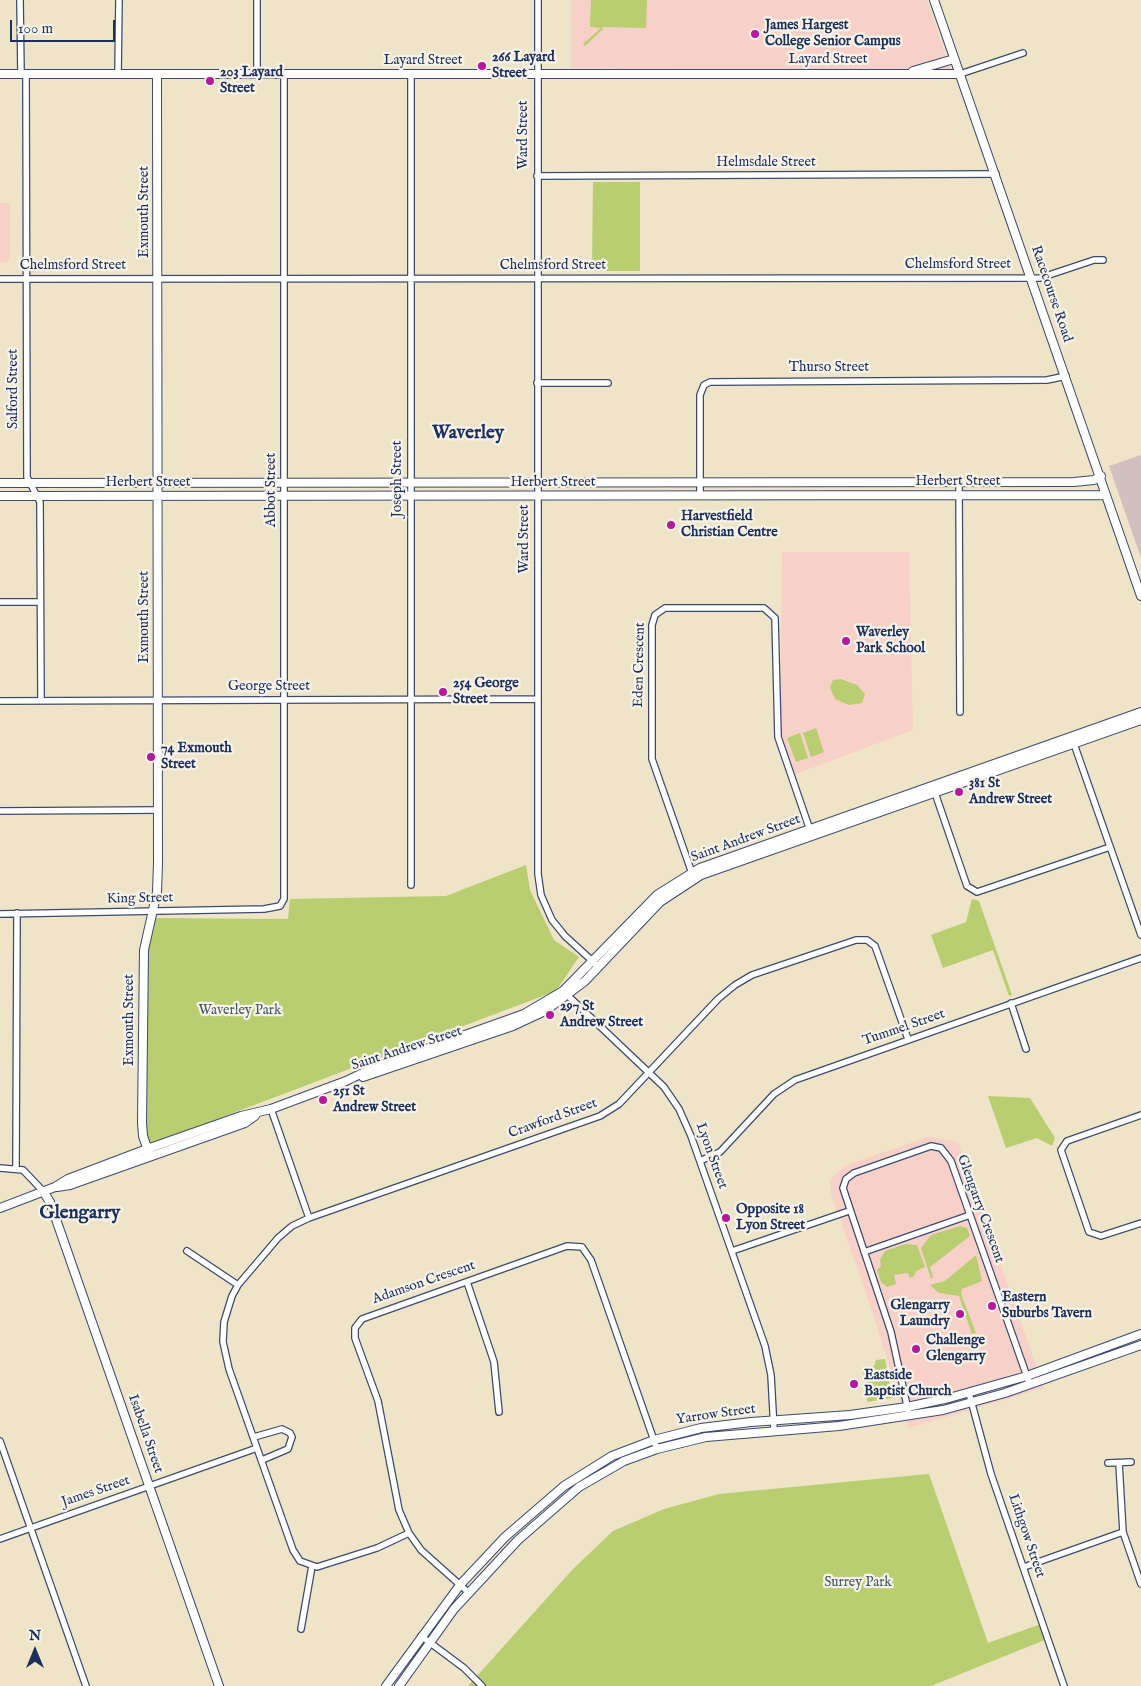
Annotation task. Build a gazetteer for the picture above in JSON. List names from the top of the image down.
{
  "streets": {
    "street": [
      "Layard Street",
      "Ward Street",
      "Helmsdale Street",
      "Exmouth Street",
      "Chelmsford Street",
      "Racecourse Road",
      "Thurso Street",
      "Salford Street",
      "Joseph Street",
      "Herbert Street",
      "Abbot Street",
      "Eden Crescent",
      "George Street",
      "Saint Andrew Street",
      "King Street",
      "Tummel Street",
      "Crawford Street",
      "Lyon Street",
      "Glengarry Crescent",
      "Adamson Crescent",
      "Yarrow Street",
      "Isabella Street",
      "James Street",
      "Lithgow Street"
    ]
  },
  "crossings": [
    ["Layard Street", "Ward Street"],
    ["Layard Street", "Exmouth Street"],
    ["Layard Street", "Racecourse Road"],
    ["Layard Street", "Salford Street"],
    ["Layard Street", "Joseph Street"],
    ["Layard Street", "Abbot Street"],
    ["Ward Street", "Helmsdale Street"],
    ["Ward Street", "Chelmsford Street"],
    ["Ward Street", "Herbert Street"],
    ["Ward Street", "George Street"],
    ["Ward Street", "Saint Andrew Street"],
    ["Helmsdale Street", "Racecourse Road"],
    ["Exmouth Street", "Chelmsford Street"],
    ["Exmouth Street", "Herbert Street"],
    ["Exmouth Street", "George Street"],
    ["Exmouth Street", "Saint Andrew Street"],
    ["Exmouth Street", "King Street"],
    ["Chelmsford Street", "Racecourse Road"],
    ["Chelmsford Street", "Salford Street"],
    ["Chelmsford Street", "Joseph Street"],
    ["Chelmsford Street", "Abbot Street"],
    ["Racecourse Road", "Thurso Street"],
    ["Racecourse Road", "Herbert Street"],
    ["Thurso Street", "Herbert Street"],
    ["Salford Street", "Herbert Street"],
    ["Joseph Street", "Herbert Street"],
    ["Joseph Street", "George Street"],
    ["Herbert Street", "Abbot Street"],
    ["Abbot Street", "George Street"],
    ["Abbot Street", "King Street"],
    ["Eden Crescent", "Saint Andrew Street"],
    ["Saint Andrew Street", "Lyon Street"],
    ["Saint Andrew Street", "Isabella Street"],
    ["Tummel Street", "Crawford Street"],
    ["Tummel Street", "Lyon Street"],
    ["Crawford Street", "Lyon Street"],
    ["Crawford Street", "James Street"],
    ["Lyon Street", "Yarrow Street"],
    ["Glengarry Crescent", "Yarrow Street"],
    ["Adamson Crescent", "Yarrow Street"],
    ["Yarrow Street", "Lithgow Street"],
    ["Isabella Street", "James Street"]
  ],
  "districts": ["Waverley", "Glengarry"],
  "parks": ["Waverley Park", "Surrey Park"],
  "places": [
    "James Hargest College Senior Campus",
    "266 Layard Street",
    "203 Layard Street",
    "Harvestfield Christian Centre",
    "Waverley Park School",
    "254 George Street",
    "74 Exmouth Street",
    "381 St Andrew Street",
    "297 St Andrew Street",
    "251 St Andrew Street",
    "Opposite 18 Lyon Street",
    "Eastern Suburbs Tavern",
    "Glengarry Laundry",
    "Challenge Glengarry",
    "Eastside Baptist Church"
  ],
  "scale_bar": "100 m",
  "north": "top"
}
